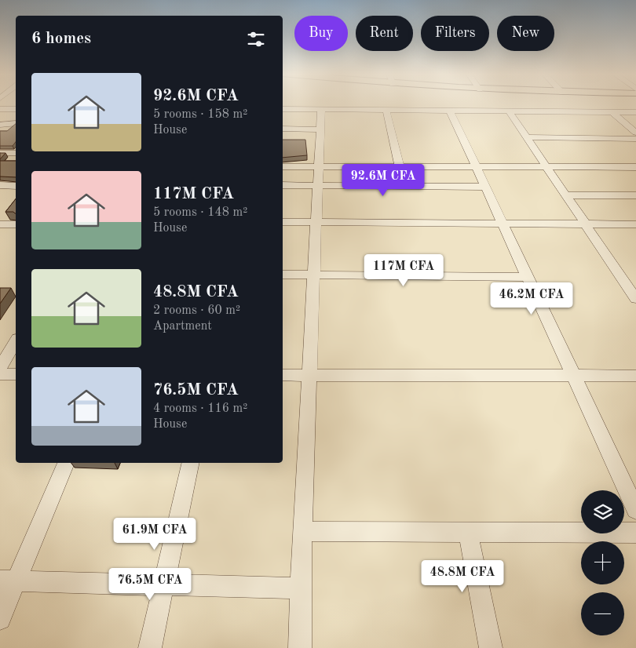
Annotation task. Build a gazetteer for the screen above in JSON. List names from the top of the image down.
{
  "page": {
    "chip": [
      "Buy",
      "Rent",
      "Filters",
      "New"
    ],
    "heading": "6 homes",
    "list": [
      {
        "name": "92.6M CFA",
        "note": "5 rooms · 158 m² · House"
      },
      {
        "name": "117M CFA",
        "note": "5 rooms · 148 m² · House"
      },
      {
        "name": "48.8M CFA",
        "note": "2 rooms · 60 m² · Apartment"
      },
      {
        "name": "76.5M CFA",
        "note": "4 rooms · 116 m² · House"
      }
    ],
    "price": [
      "92.6M CFA",
      "117M CFA",
      "46.2M CFA",
      "61.9M CFA",
      "48.8M CFA",
      "76.5M CFA"
    ],
    "map_buttons": ["+", "−"]
  }
}
